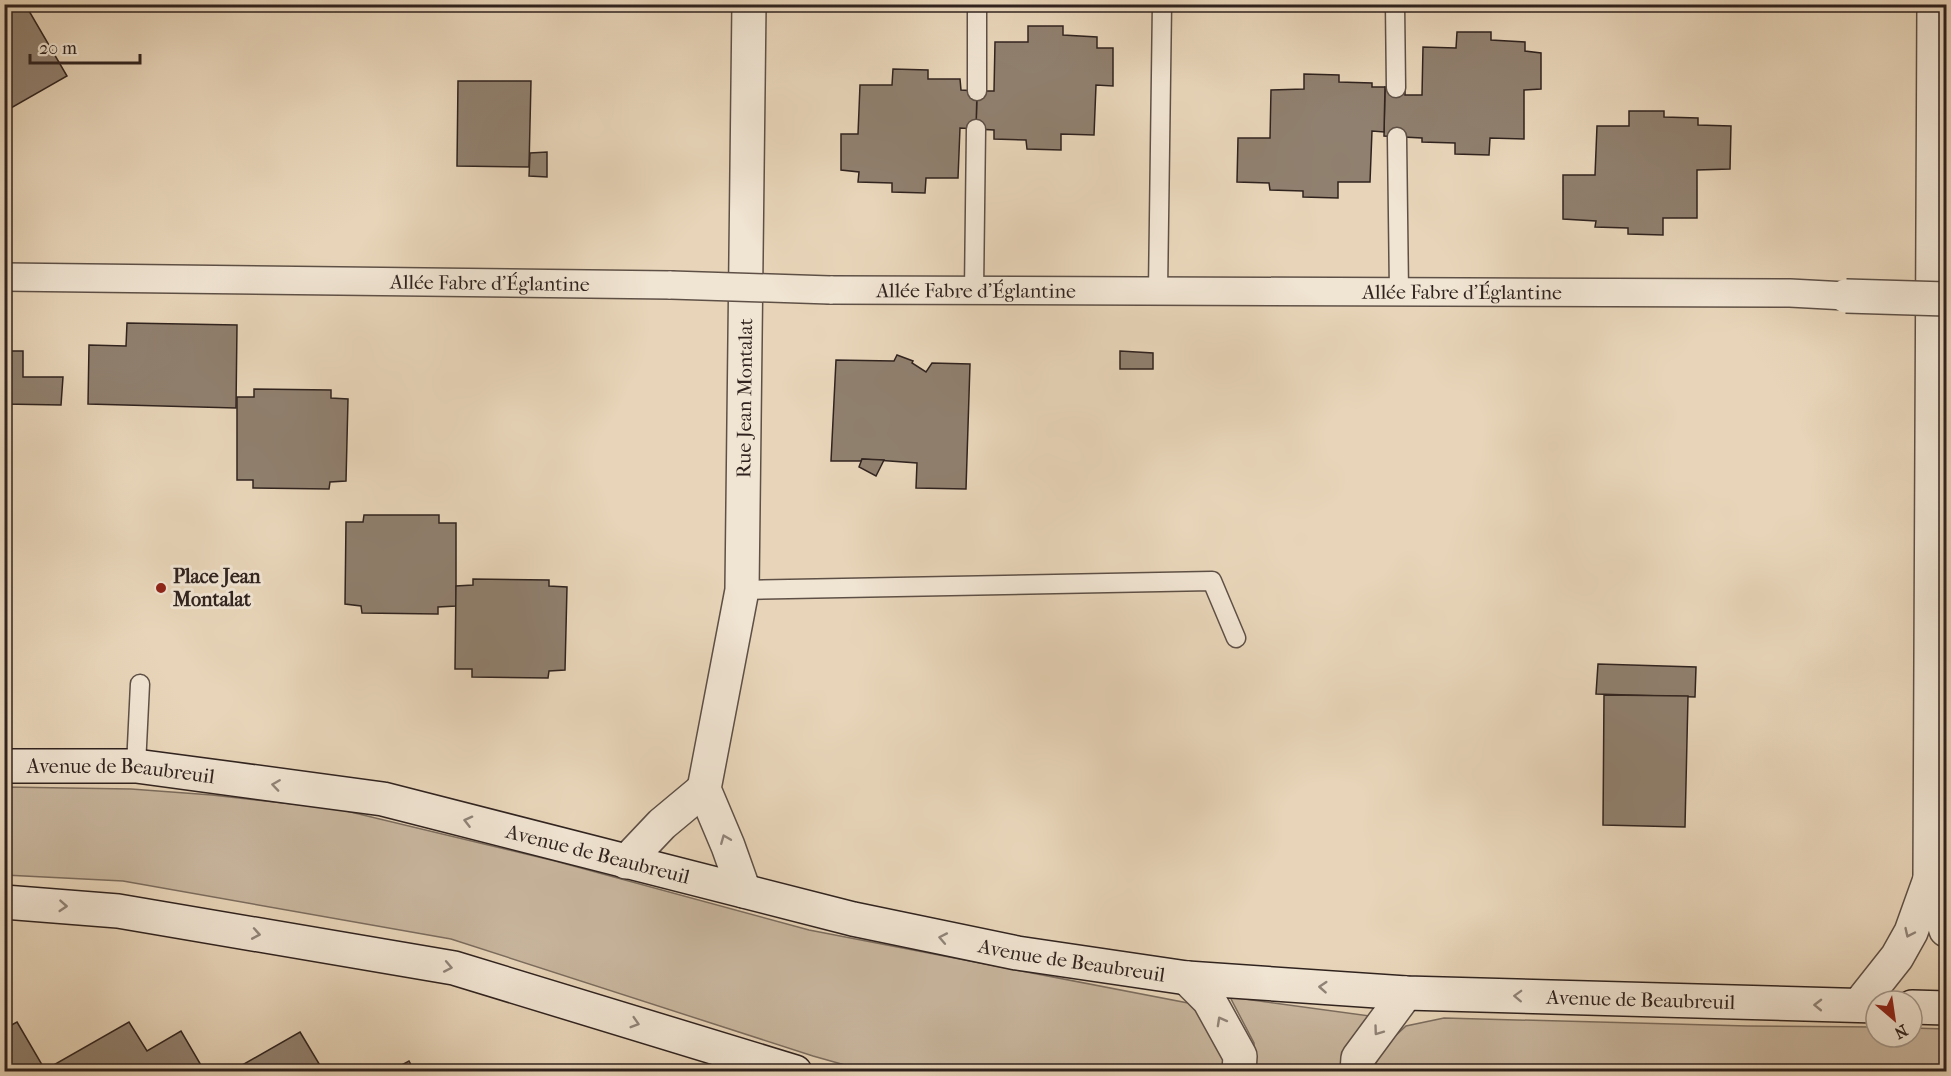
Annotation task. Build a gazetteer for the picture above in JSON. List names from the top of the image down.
{
  "streets": {
    "main road": ["Allée Fabre d'Églantine", "Rue Jean Montalat", "Avenue de Beaubreuil"]
  },
  "places": ["Place Jean Montalat"],
  "scale_bar": "20 m",
  "north": "bottom right"
}
